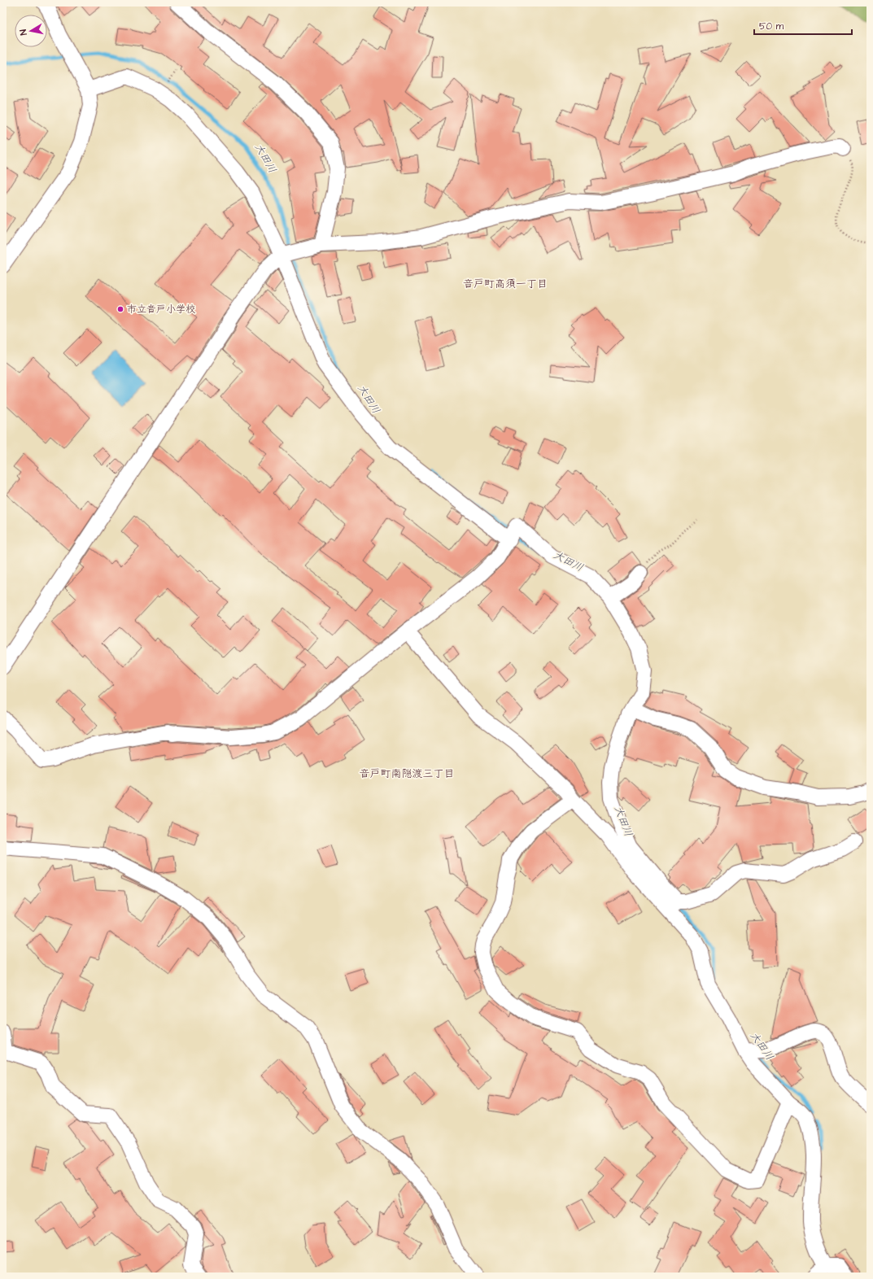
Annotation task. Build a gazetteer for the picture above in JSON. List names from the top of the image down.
{
  "districts": ["音戸町高須一丁目", "音戸町南隠渡三丁目"],
  "water": ["大田川"],
  "places": ["市立音戸小学校"],
  "scale_bar": "50 m",
  "north": "left"
}
